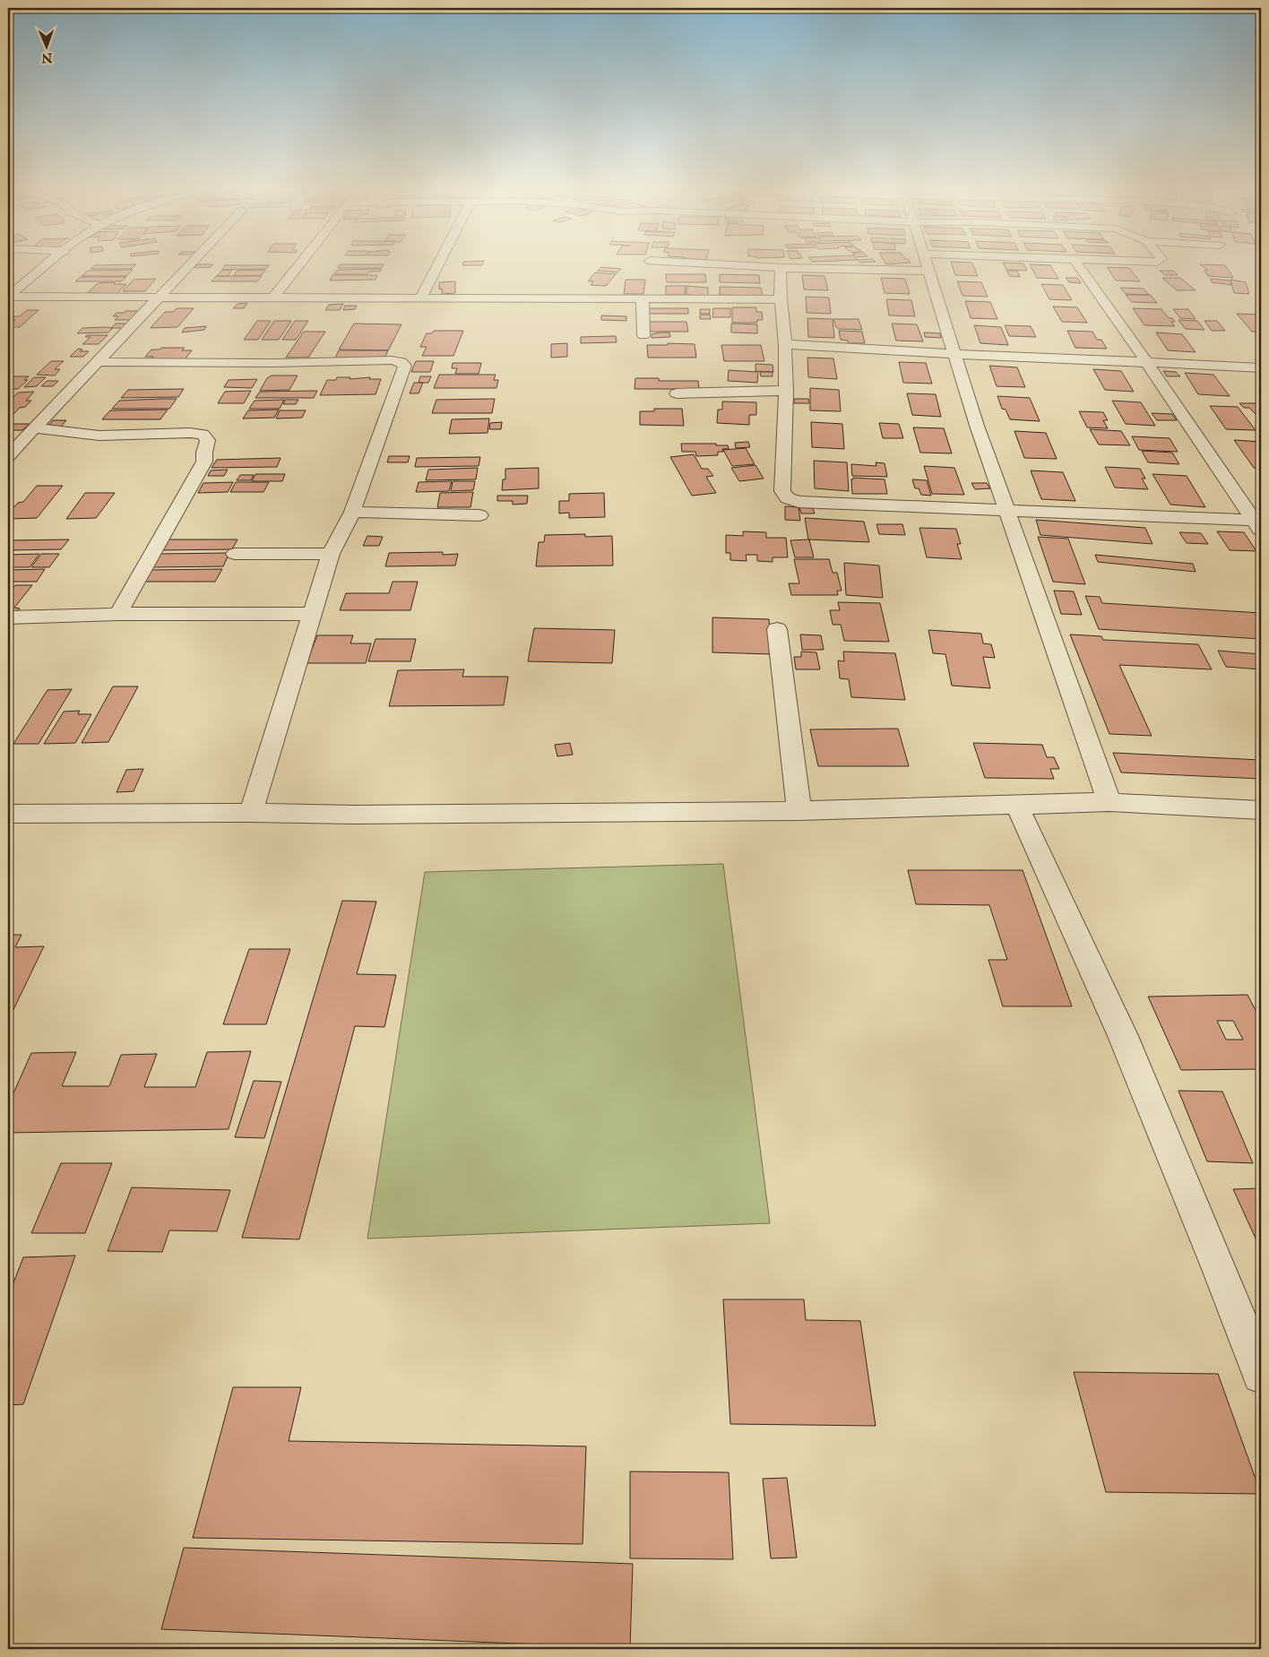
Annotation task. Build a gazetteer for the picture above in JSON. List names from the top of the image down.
{
  "north": "bottom"
}
